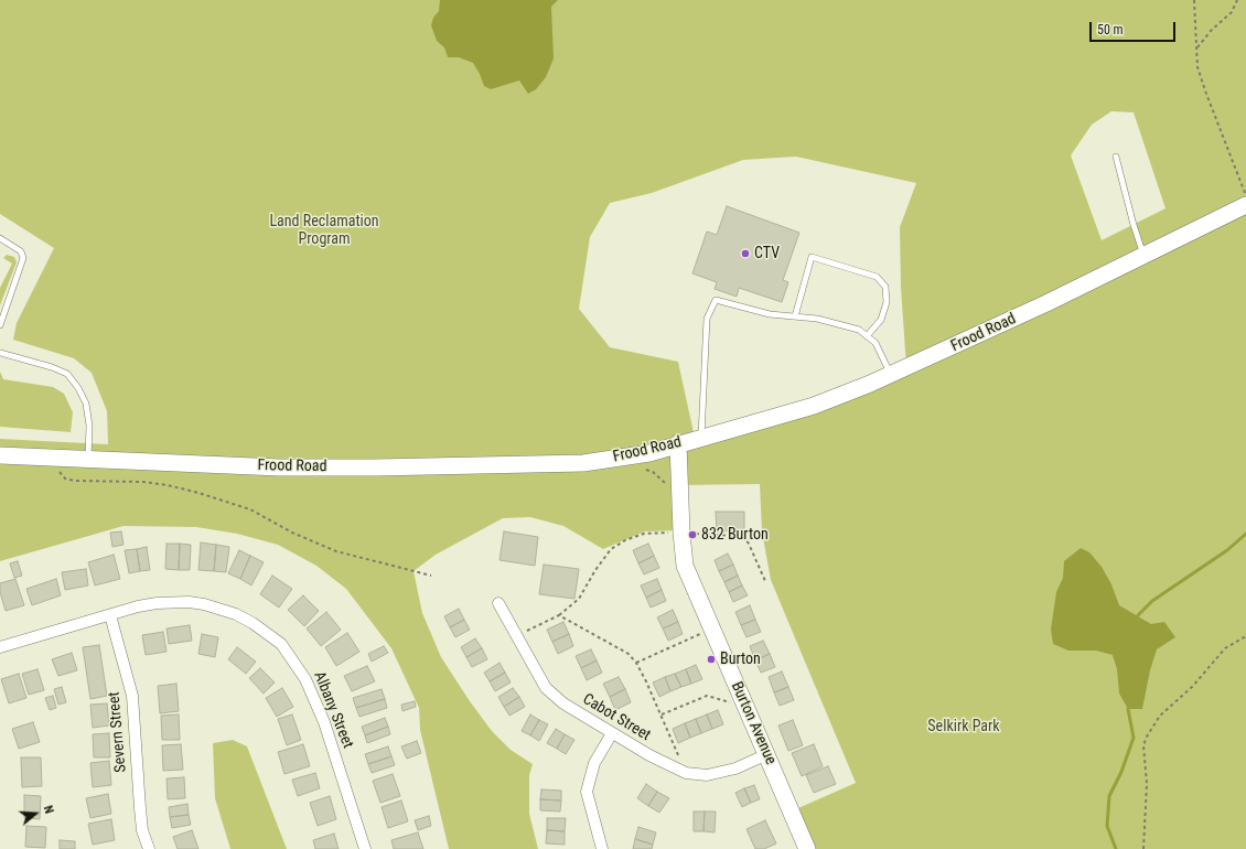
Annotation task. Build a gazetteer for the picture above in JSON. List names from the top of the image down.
{
  "streets": {
    "street": [
      "Frood Road",
      "Albany Street",
      "Cabot Street",
      "Burton Avenue",
      "Severn Street"
    ]
  },
  "crossings": [
    ["Frood Road", "Burton Avenue"],
    ["Albany Street", "Severn Street"],
    ["Cabot Street", "Burton Avenue"]
  ],
  "parks": ["Land Reclamation Program", "Selkirk Park"],
  "places": ["CTV", "832 Burton", "Burton"],
  "scale_bar": "50 m",
  "north": "right"
}
